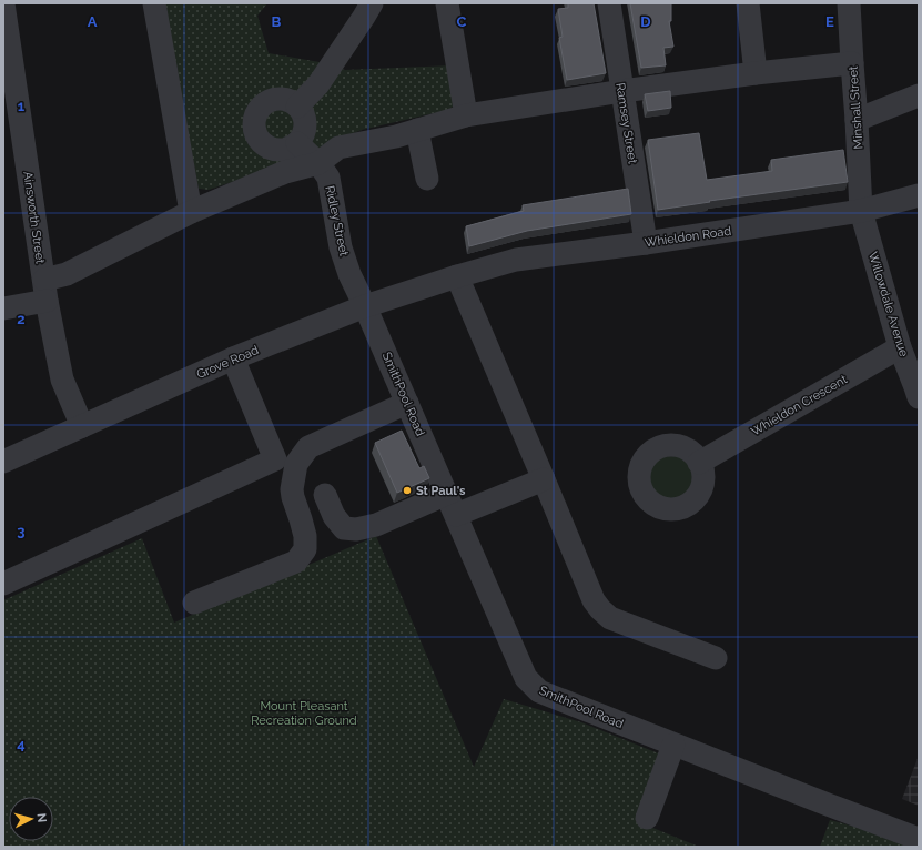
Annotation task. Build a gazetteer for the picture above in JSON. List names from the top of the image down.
{
  "streets": {
    "street": [
      "Minshall Street",
      "Ramsey Street",
      "Ainsworth Street",
      "Ridley Street",
      "Whieldon Road",
      "Willowdale Avenue",
      "Grove Road",
      "SmithPool Road",
      "Whieldon Crescent"
    ]
  },
  "crossings": [
    ["Minshall Street", "Whieldon Road"],
    ["Minshall Street", "Willowdale Avenue"],
    ["Ramsey Street", "Whieldon Road"],
    ["Ainsworth Street", "Grove Road"],
    ["Ridley Street", "Grove Road"],
    ["Ridley Street", "SmithPool Road"],
    ["Whieldon Road", "Willowdale Avenue"],
    ["Whieldon Road", "Grove Road"],
    ["Willowdale Avenue", "Whieldon Crescent"],
    ["Grove Road", "SmithPool Road"]
  ],
  "parks": ["Mount Pleasant Recreation Ground"],
  "places": ["St Paul's"],
  "north": "right",
  "grid": {
    "columns": [
      "A",
      "B",
      "C",
      "D",
      "E"
    ],
    "rows": [
      "1",
      "2",
      "3",
      "4"
    ]
  }
}
